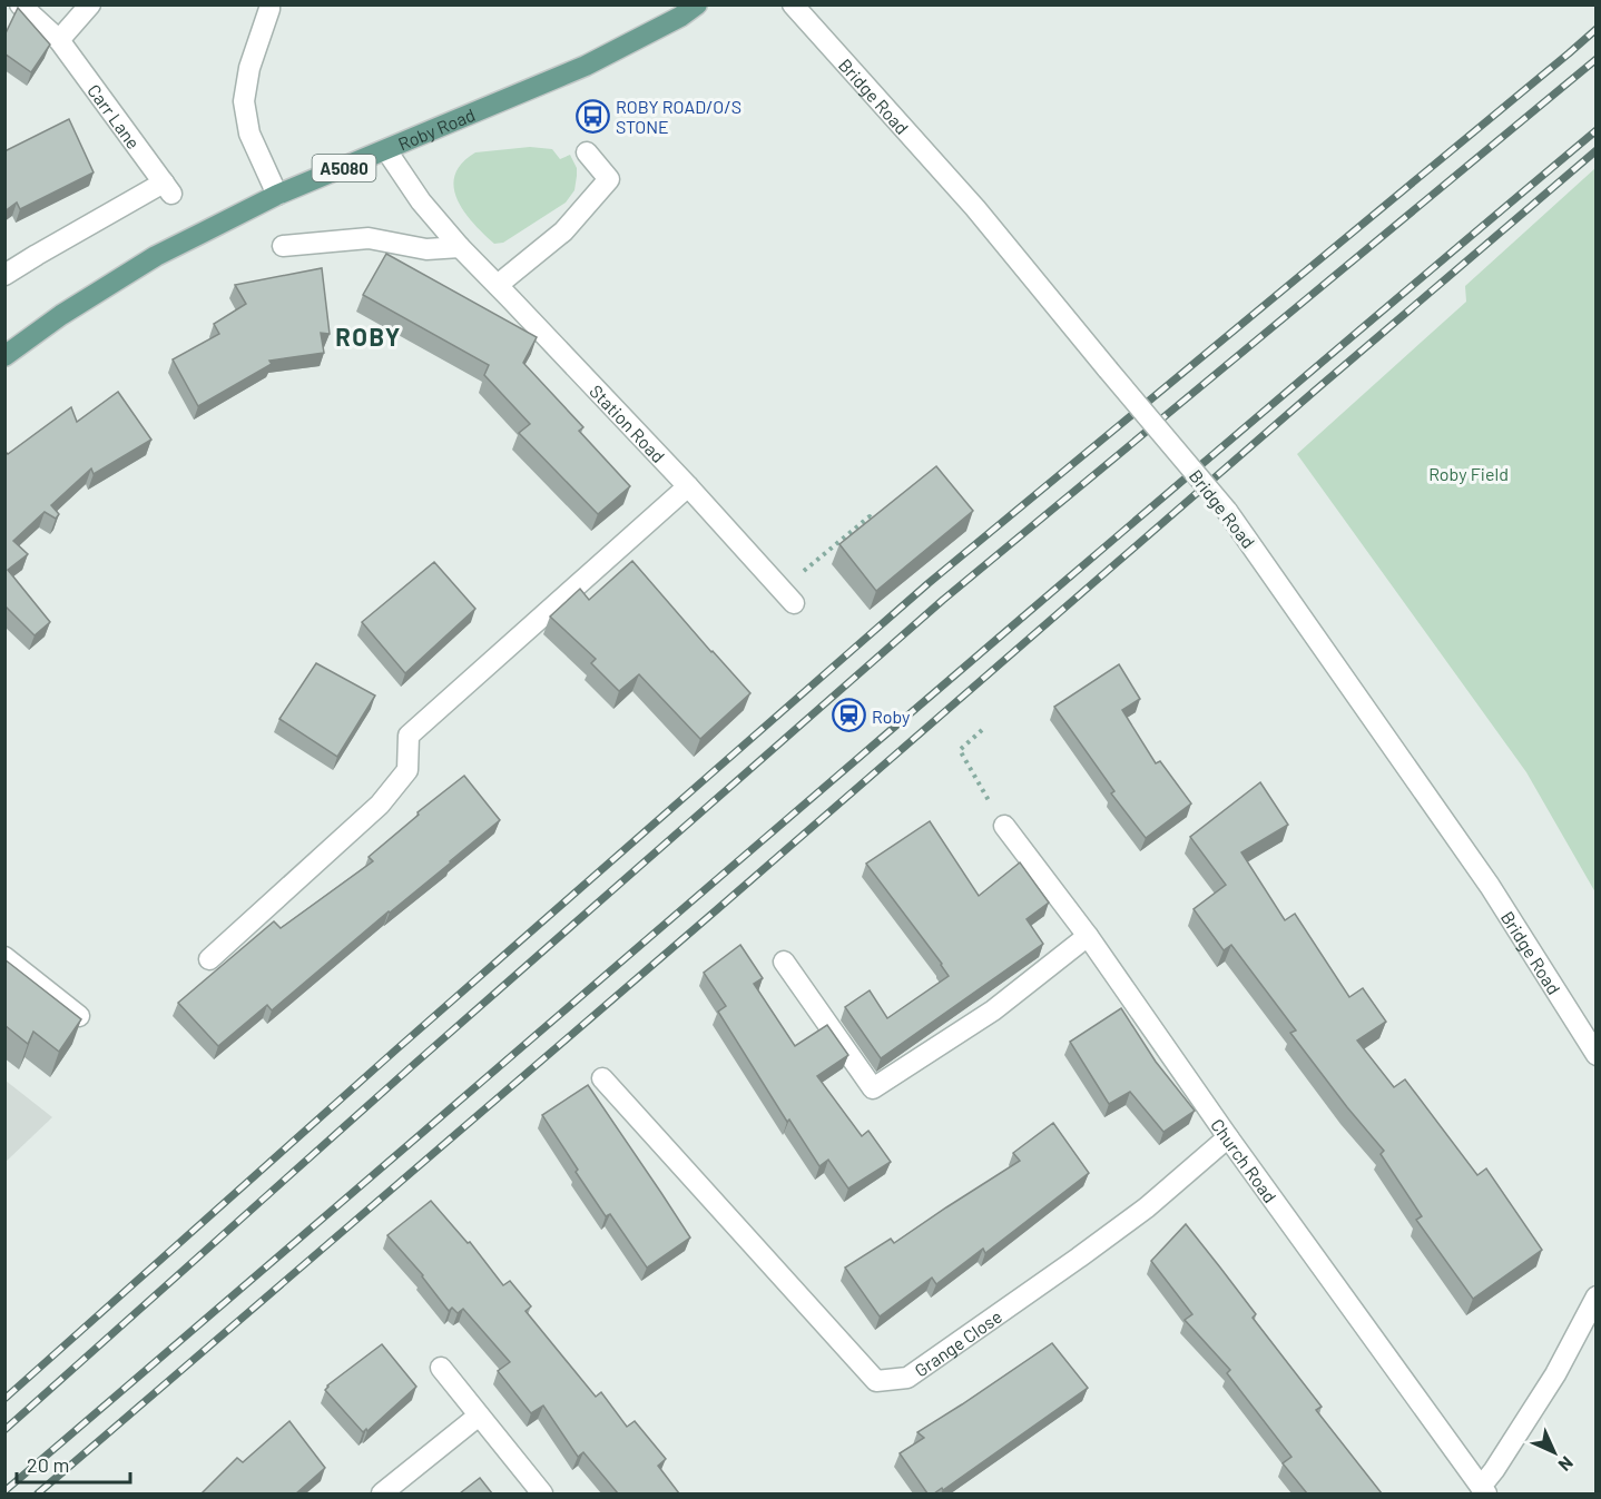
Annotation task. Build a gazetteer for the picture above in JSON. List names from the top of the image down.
{
  "streets": {
    "main road": ["Roby Road", "A5080"],
    "street": [
      "Bridge Road",
      "Carr Lane",
      "Station Road",
      "Church Road",
      "Grange Close"
    ]
  },
  "crossings": [
    ["Roby Road", "Station Road"],
    ["Church Road", "Grange Close"]
  ],
  "districts": ["ROBY"],
  "parks": ["Roby Field"],
  "places": {
    "bus stop": ["ROBY ROAD/O/S STONE"],
    "station": ["Roby"]
  },
  "scale_bar": "20 m",
  "north": "bottom right"
}
